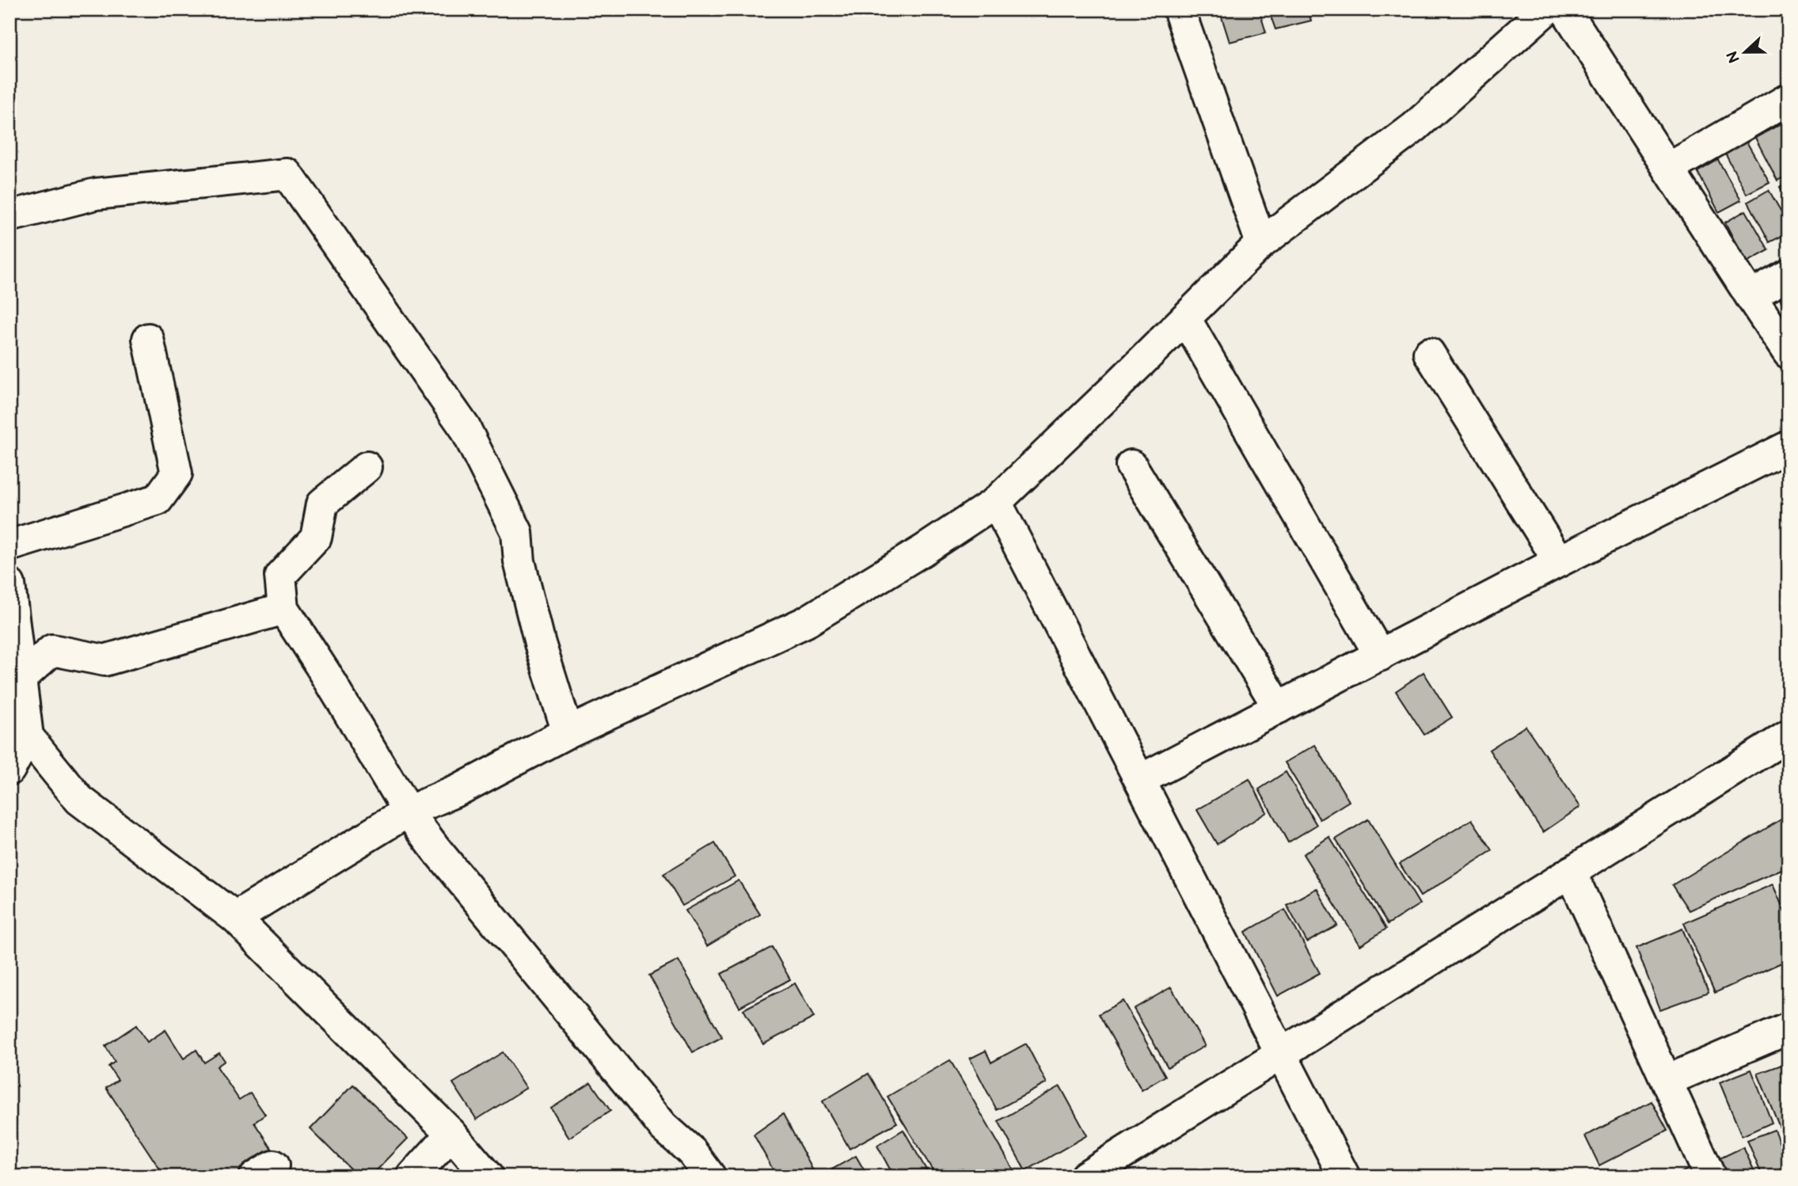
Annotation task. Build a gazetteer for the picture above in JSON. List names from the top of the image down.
{
  "north": "left"
}
